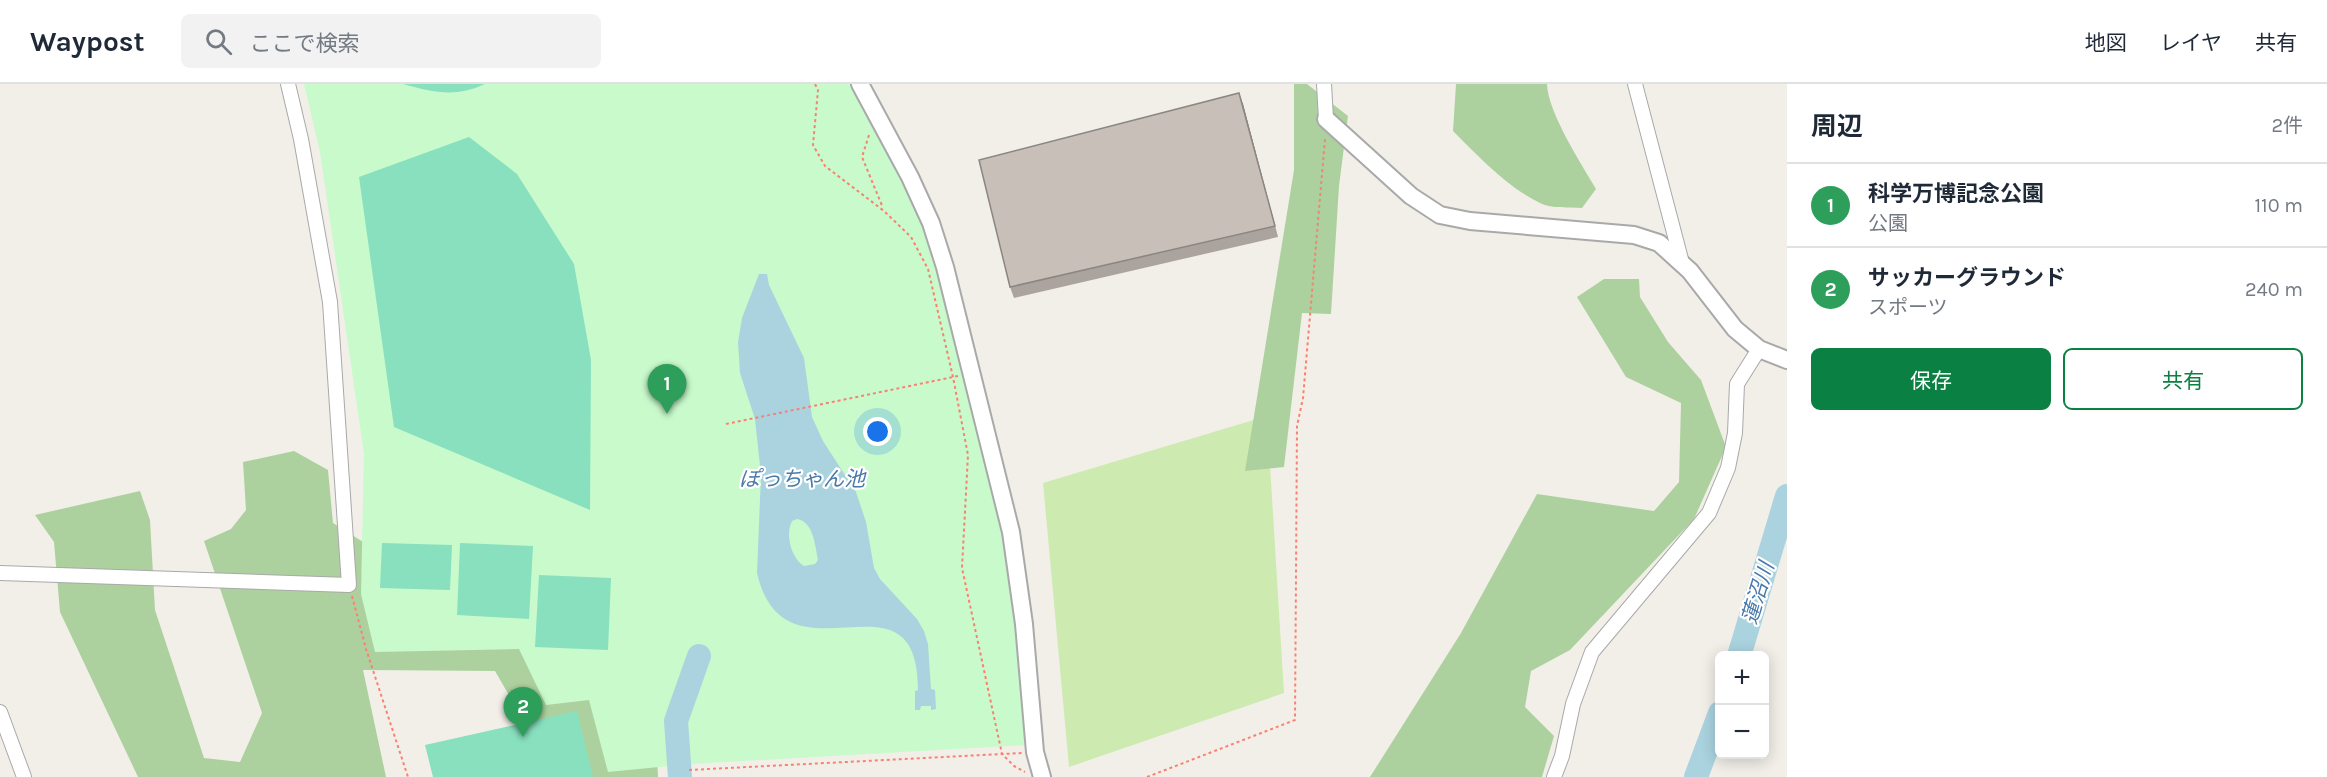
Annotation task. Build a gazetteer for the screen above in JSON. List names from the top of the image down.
{
  "water": ["ぽっちゃん池", "蓮沼川"],
  "page": {
    "header": "Waypost",
    "search": "ここで検索",
    "nav": ["地図", "レイヤ", "共有"],
    "heading": ["周辺", "2件"],
    "list": [
      {
        "mark": "1",
        "name": "科学万博記念公園",
        "note": "公園",
        "value": "110 m"
      },
      {
        "mark": "2",
        "name": "サッカーグラウンド",
        "note": "スポーツ",
        "value": "240 m"
      }
    ],
    "buttons": ["保存", "共有"],
    "pins": ["1", "2"],
    "map_buttons": ["+", "−"]
  }
}
